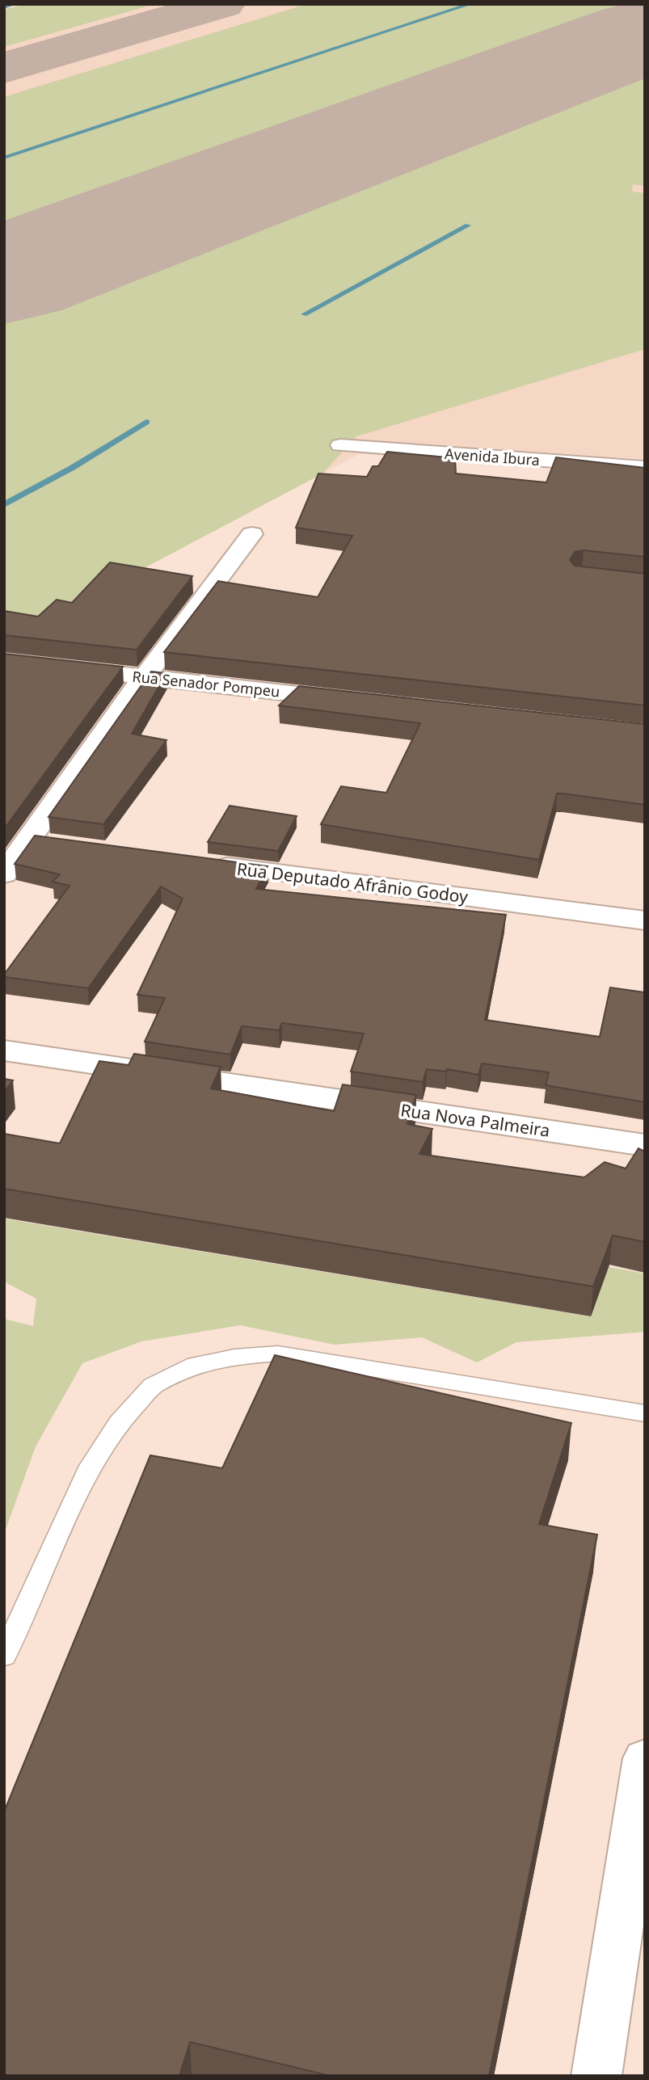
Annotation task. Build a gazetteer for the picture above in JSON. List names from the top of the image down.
{
  "streets": {
    "street": [
      "Avenida Ibura",
      "Rua Senador Pompeu",
      "Rua Deputado Afrânio Godoy",
      "Rua Nova Palmeira"
    ]
  }
}
